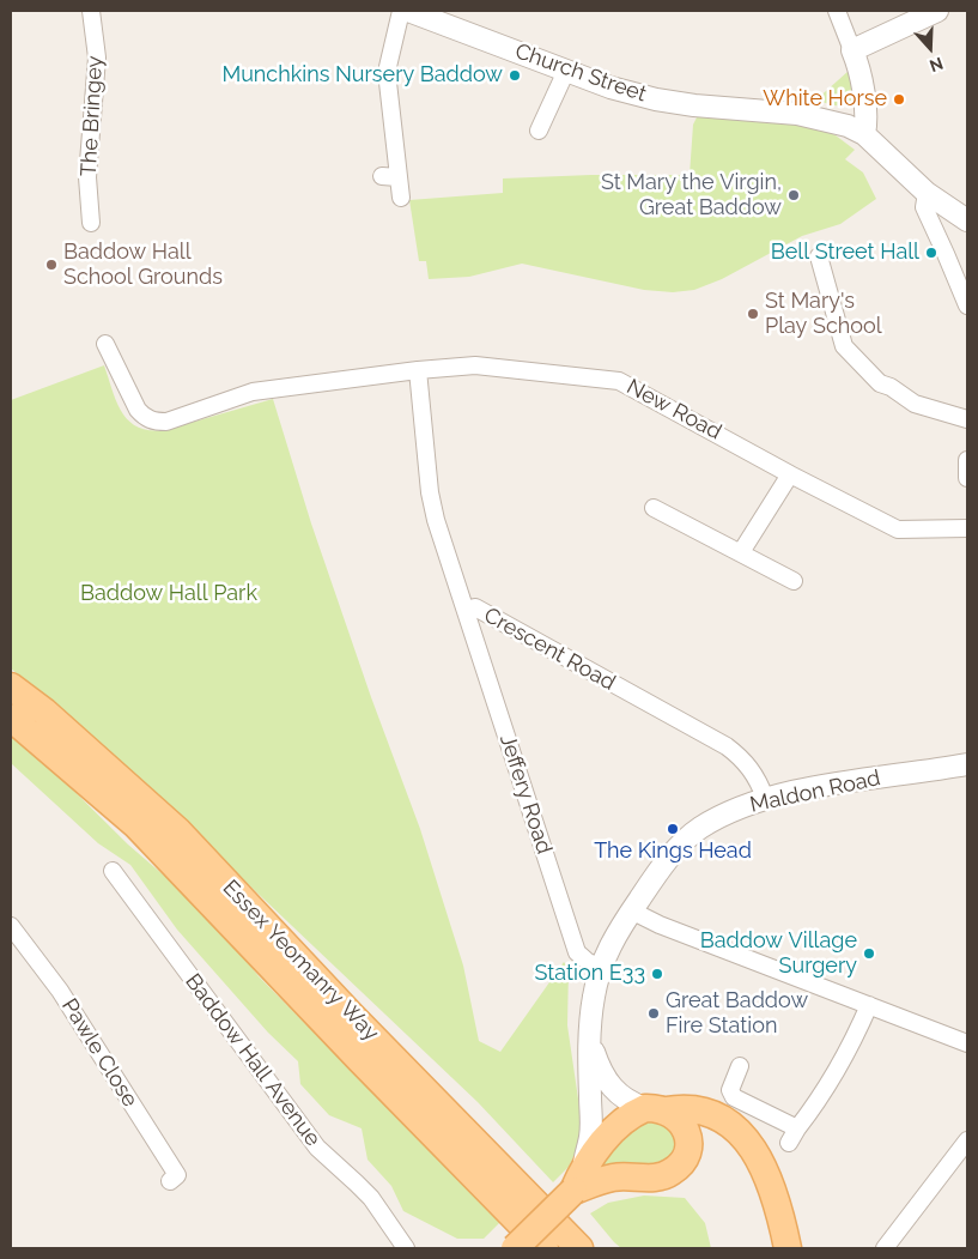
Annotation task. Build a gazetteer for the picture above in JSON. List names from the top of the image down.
{
  "streets": {
    "main road": ["Maldon Road", "Essex Yeomanry Way"],
    "street": [
      "Church Street",
      "The Bringey",
      "New Road",
      "Crescent Road",
      "Jeffery Road",
      "Pawle Close",
      "Baddow Hall Avenue"
    ]
  },
  "crossings": [
    ["New Road", "Crescent Road"],
    ["Crescent Road", "Maldon Road"],
    ["Crescent Road", "Jeffery Road"],
    ["Maldon Road", "Jeffery Road"]
  ],
  "parks": ["Baddow Hall Park"],
  "places": [
    "Munchkins Nursery Baddow",
    "White Horse",
    "St Mary the Virgin, Great Baddow",
    "Bell Street Hall",
    "Baddow Hall School Grounds",
    "St Mary's Play School",
    "The Kings Head",
    "Baddow Village Surgery",
    "Station E33",
    "Great Baddow Fire Station"
  ],
  "north": "bottom"
}
